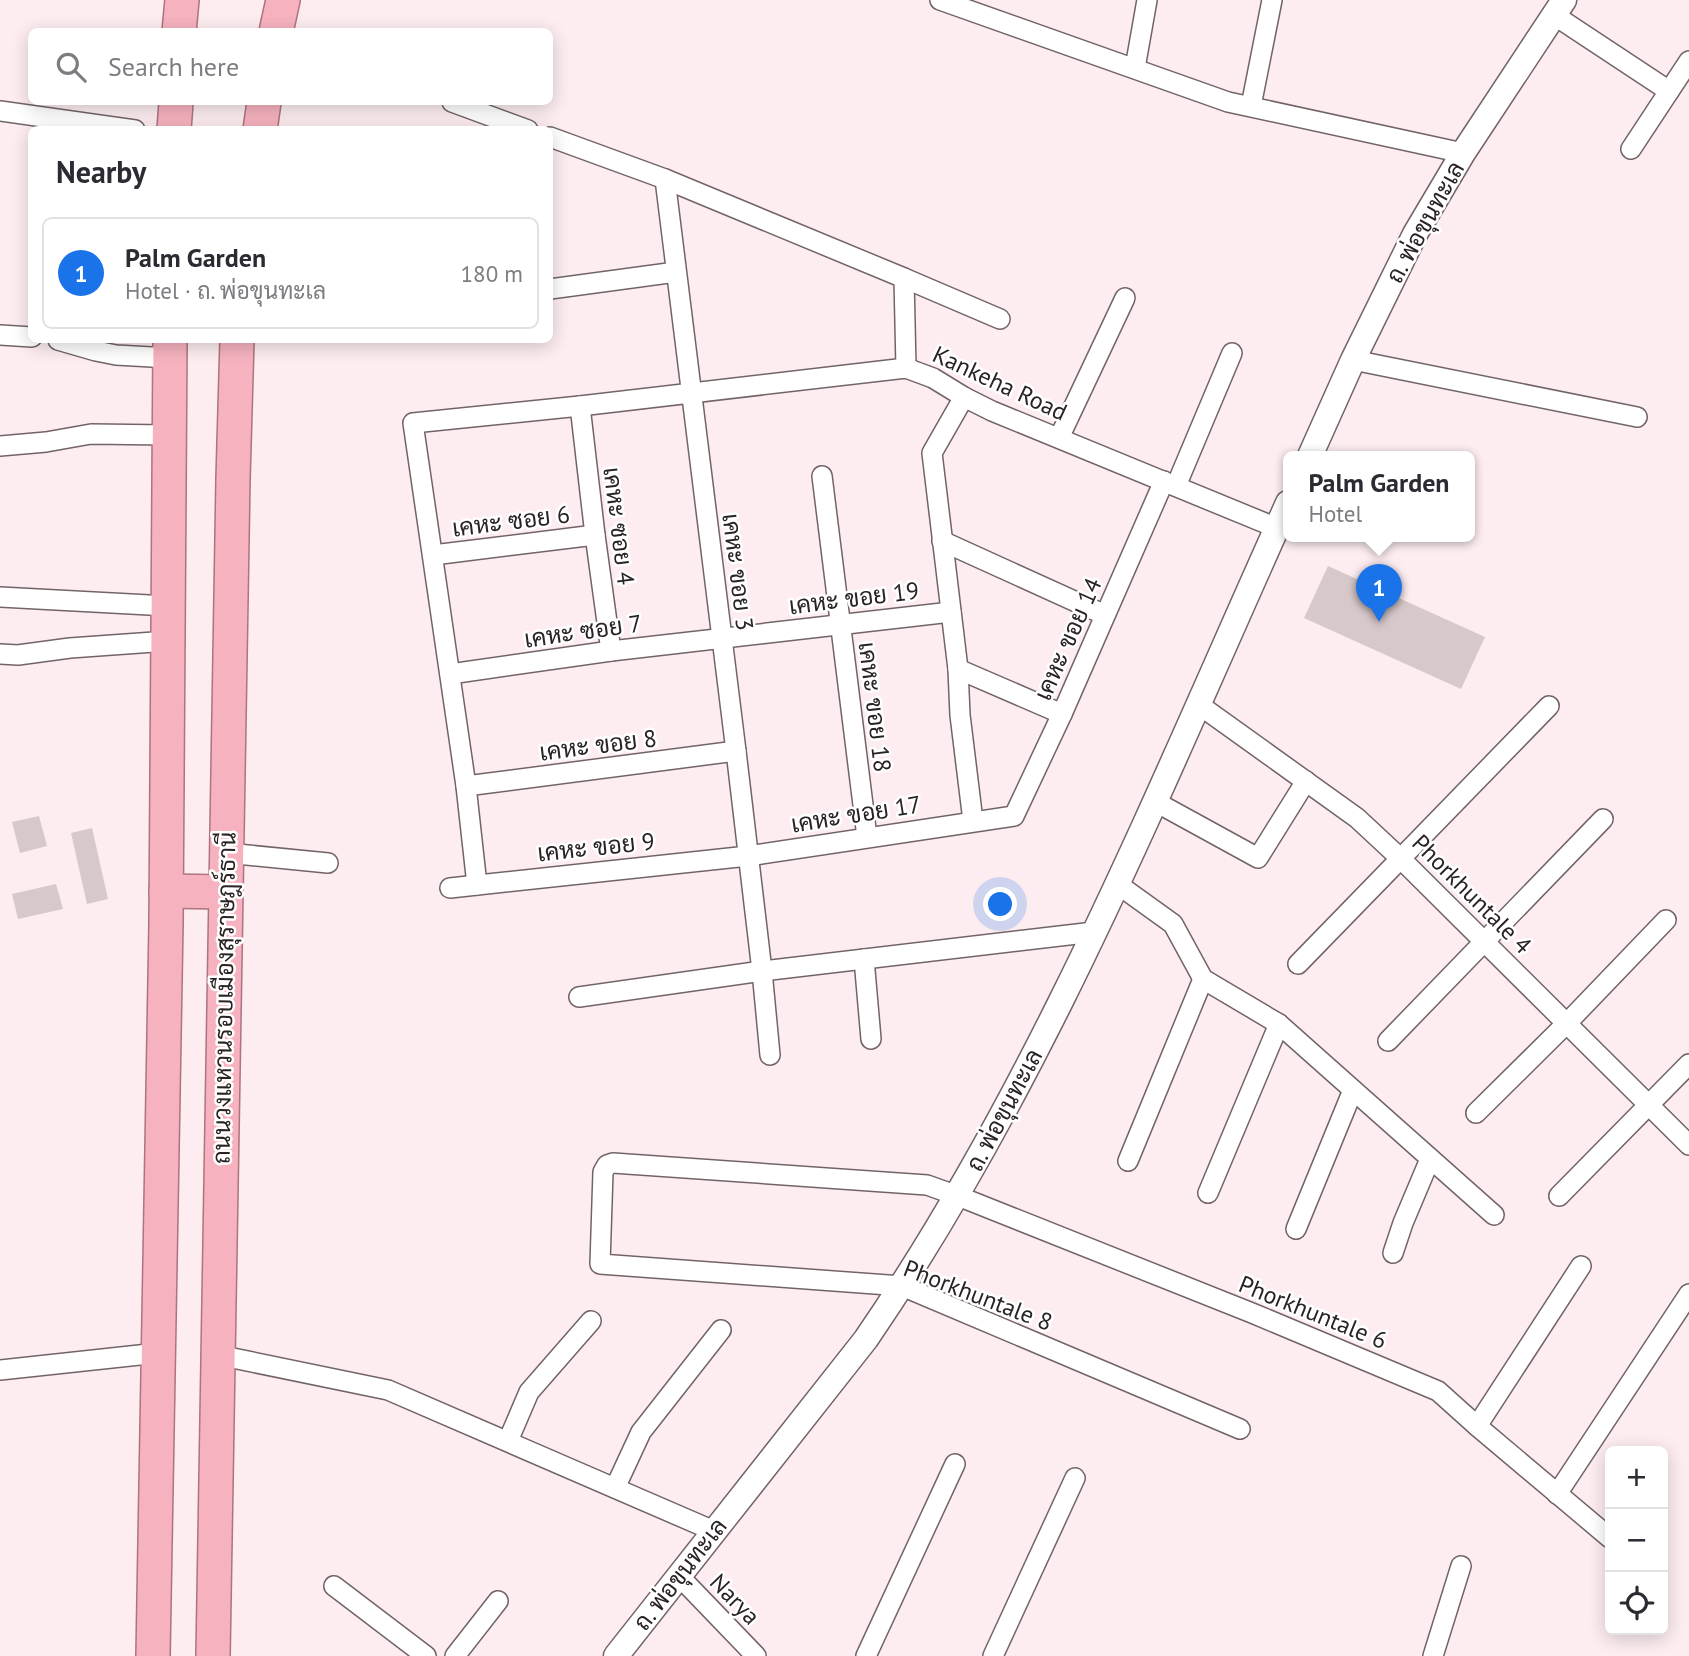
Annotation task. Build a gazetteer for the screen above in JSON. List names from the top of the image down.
{
  "streets": {
    "highway": ["ถนนวงแหวนรอบเมืองสุราษฎร์ธานี"],
    "street": [
      "ถ. พ่อขุนทะเล",
      "Kankeha Road",
      "เคหะ ซอย 6",
      "เคหะ ซอย 4",
      "เคหะ ขอย 3",
      "เคหะ ขอย 19",
      "เคหะ ซอย 7",
      "เคหะ ขอย 14",
      "เคหะ ขอย 18",
      "เคหะ ขอย 8",
      "เคหะ ขอย 17",
      "เคหะ ขอย 9",
      "Phorkhuntale 4",
      "Phorkhuntale 8",
      "Phorkhuntale 6",
      "Narya"
    ]
  },
  "crossings": [
    ["ถ. พ่อขุนทะเล", "Kankeha Road"],
    ["ถ. พ่อขุนทะเล", "Phorkhuntale 4"],
    ["ถ. พ่อขุนทะเล", "Phorkhuntale 8"],
    ["ถ. พ่อขุนทะเล", "Phorkhuntale 6"],
    ["ถ. พ่อขุนทะเล", "Narya"],
    ["Kankeha Road", "เคหะ ขอย 14"],
    ["เคหะ ซอย 6", "เคหะ ซอย 4"],
    ["เคหะ ซอย 4", "เคหะ ซอย 7"],
    ["เคหะ ขอย 3", "เคหะ ขอย 19"],
    ["เคหะ ขอย 3", "เคหะ ซอย 7"],
    ["เคหะ ขอย 3", "เคหะ ขอย 8"],
    ["เคหะ ขอย 3", "เคหะ ขอย 17"],
    ["เคหะ ขอย 3", "เคหะ ขอย 9"],
    ["เคหะ ขอย 19", "เคหะ ซอย 7"],
    ["เคหะ ขอย 19", "เคหะ ขอย 18"],
    ["เคหะ ขอย 14", "เคหะ ขอย 17"],
    ["เคหะ ขอย 18", "เคหะ ขอย 17"],
    ["เคหะ ขอย 17", "เคหะ ขอย 9"],
    ["Phorkhuntale 8", "Phorkhuntale 6"]
  ],
  "page": {
    "search": "Search here",
    "heading": "Nearby",
    "list": [
      {
        "mark": "1",
        "name": "Palm Garden",
        "note": "Hotel · ถ. พ่อขุนทะเล",
        "value": "180 m"
      }
    ],
    "popup": ["Palm Garden", "Hotel"],
    "pins": "1",
    "map_buttons": ["+", "−"]
  }
}
